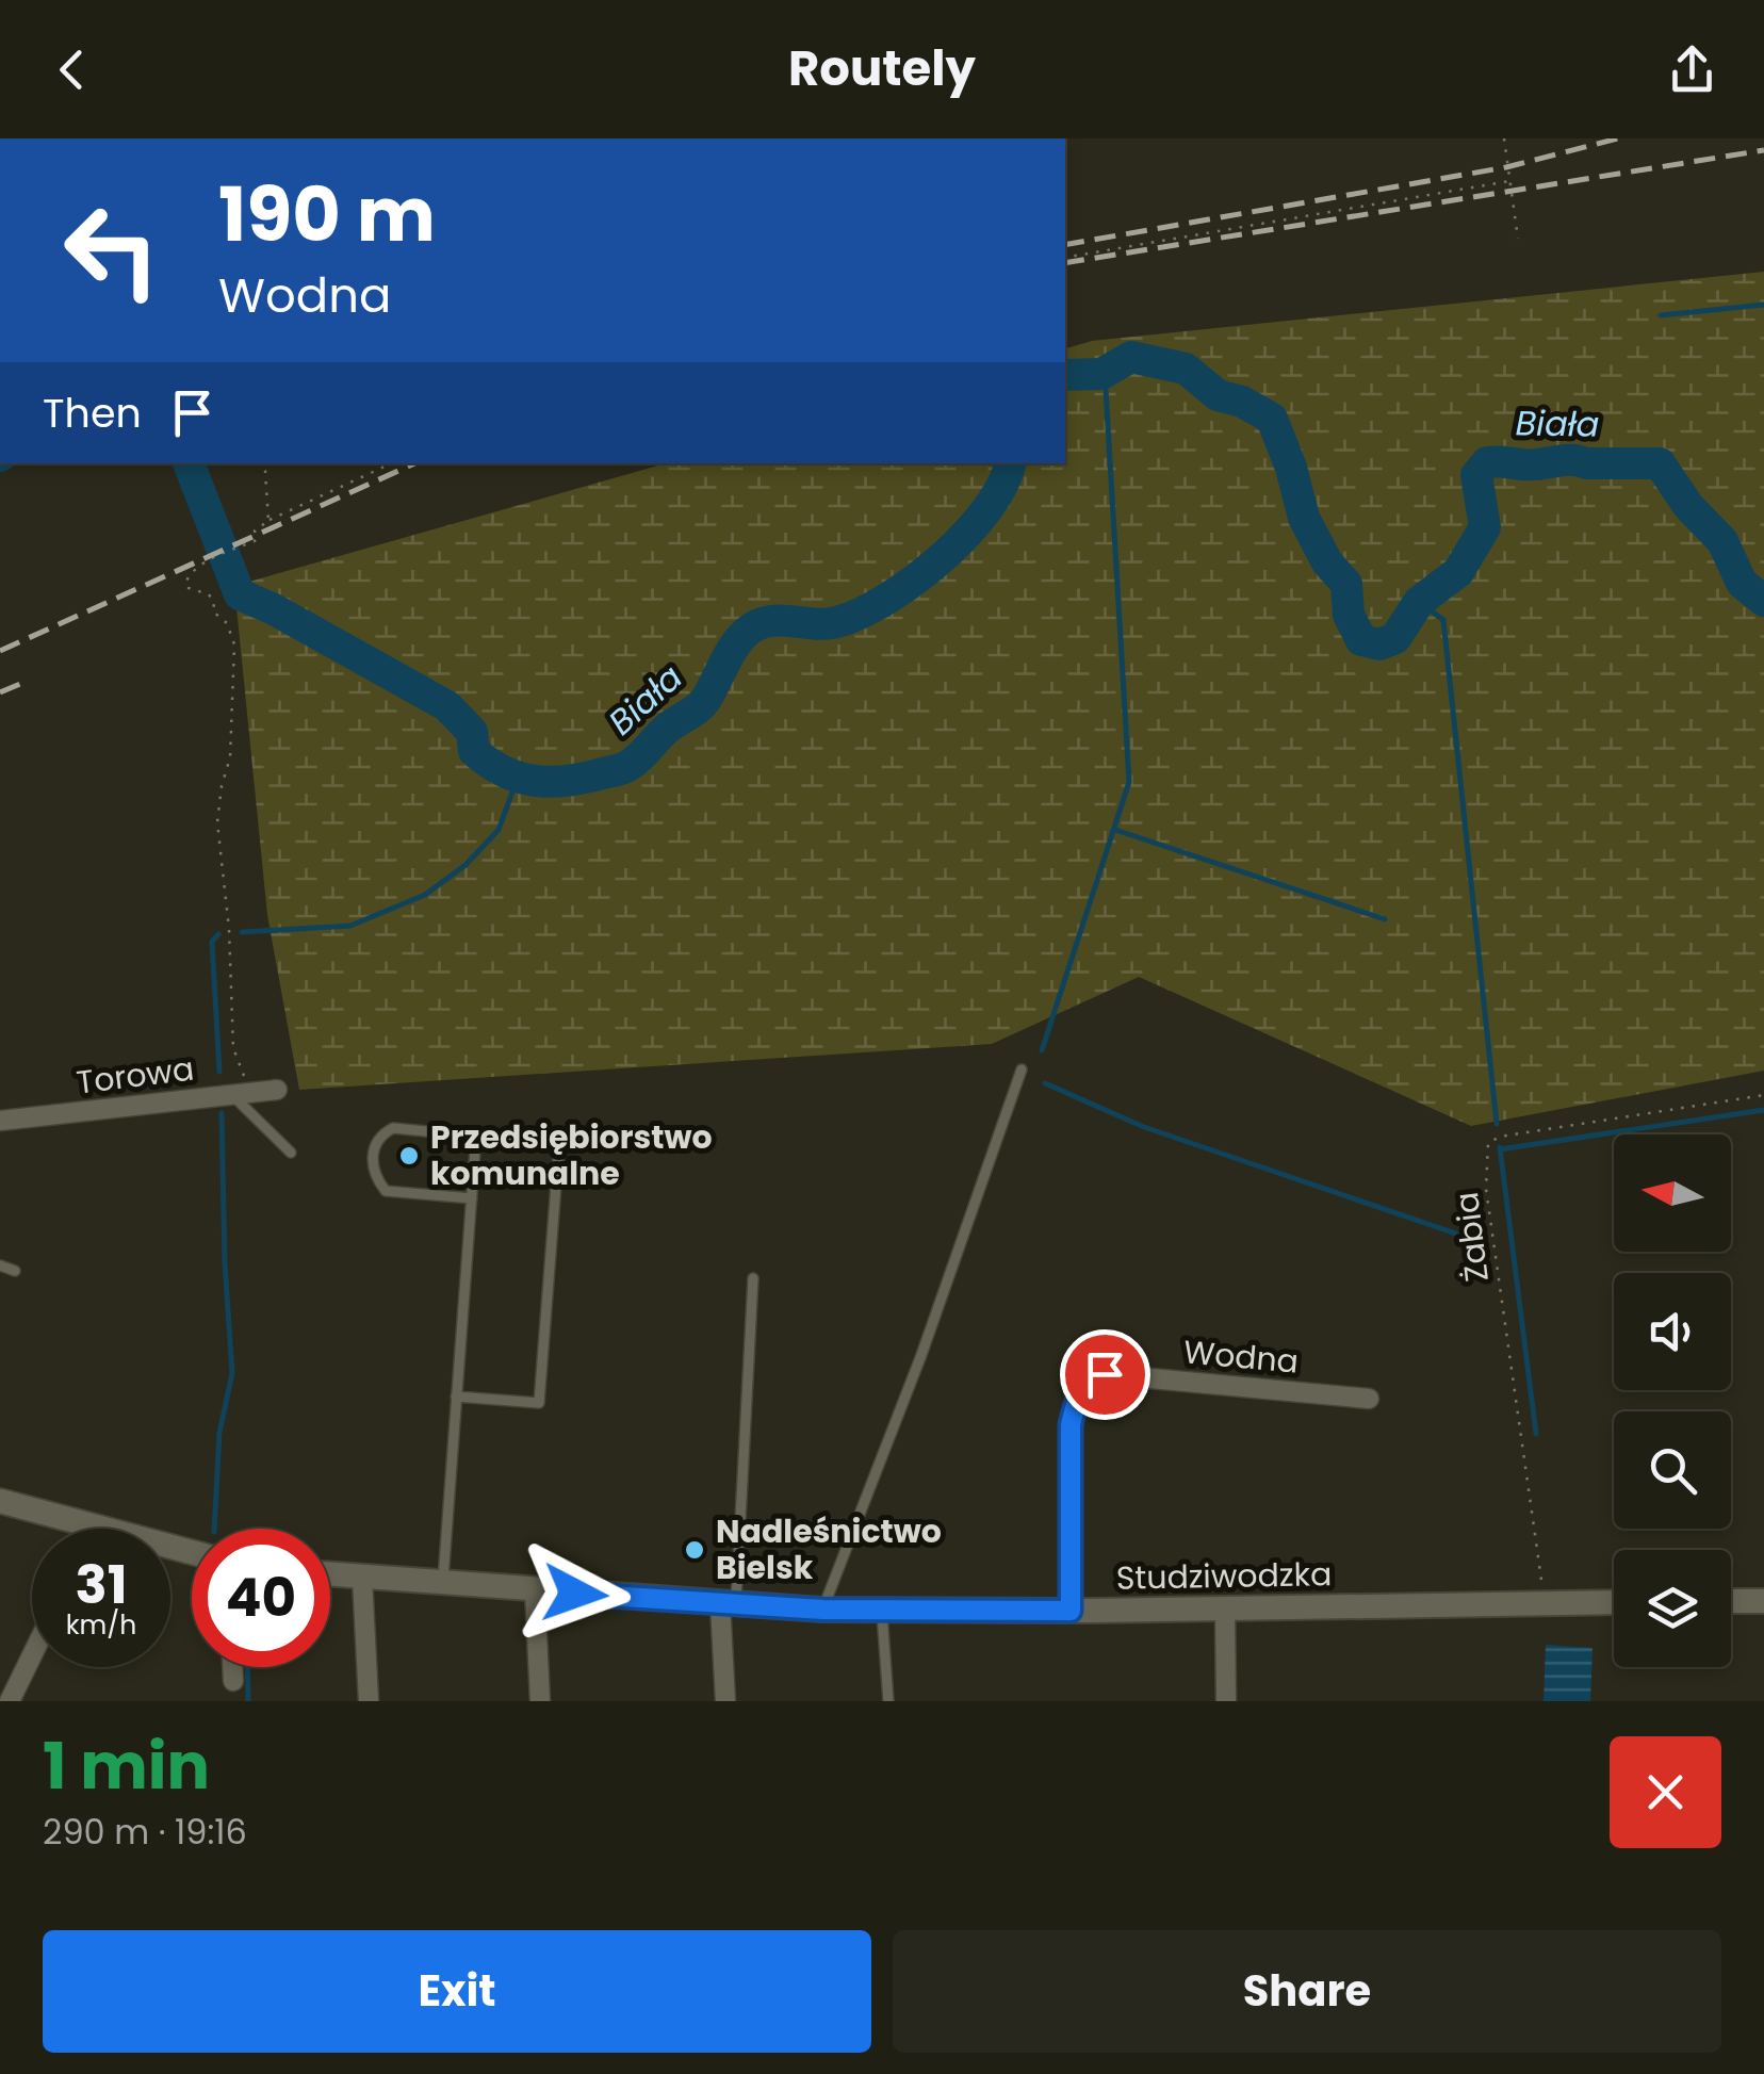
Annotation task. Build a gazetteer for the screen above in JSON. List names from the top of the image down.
{
  "streets": {
    "street": ["Torowa", "Wodna", "Studziwodzka"],
    "path": ["Żabia"]
  },
  "crossings": [
    ["Żabia", "Studziwodzka"],
    ["Wodna", "Studziwodzka"]
  ],
  "water": ["Biała"],
  "places": ["Przedsiębiorstwo komunalne", "Nadleśnictwo Bielsk"],
  "north": "left",
  "page": {
    "header": "Routely",
    "turn": ["190 m", "Wodna"],
    "then": "Then",
    "speed": "31 km/h",
    "limit": "40",
    "heading": ["1 min", "290 m · 19:16"],
    "buttons": ["Exit", "Share"]
  }
}
